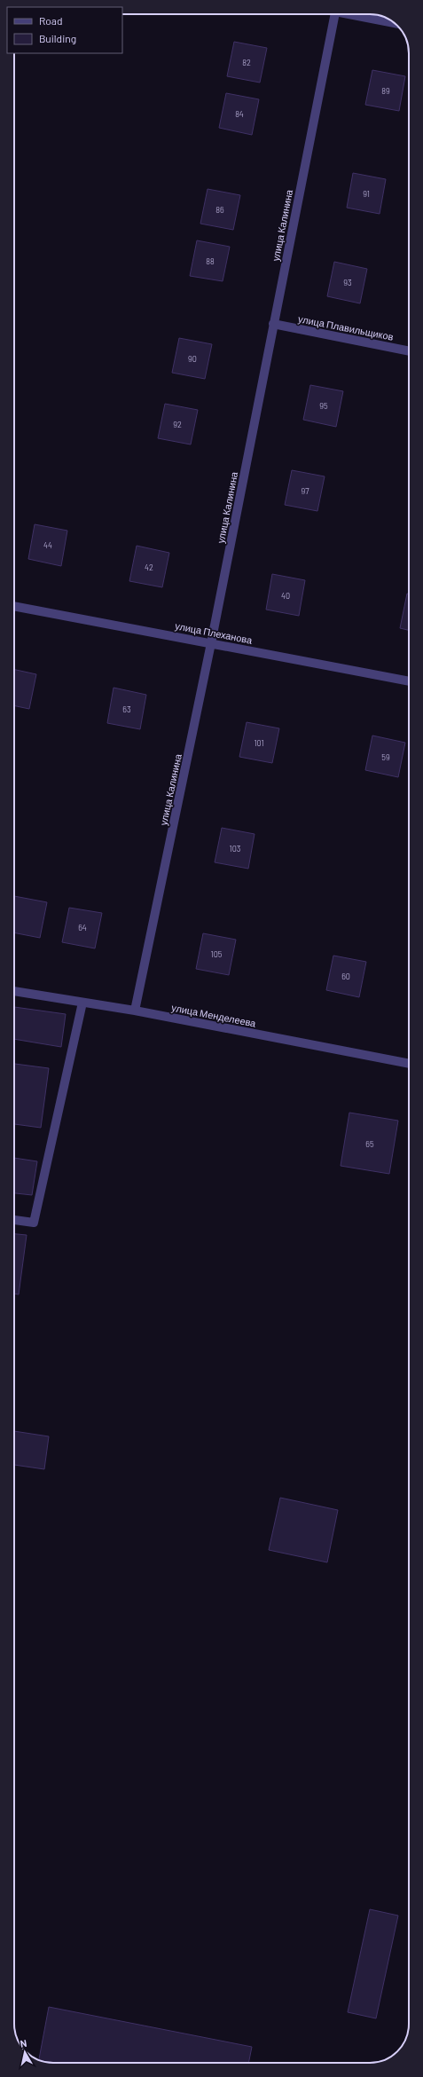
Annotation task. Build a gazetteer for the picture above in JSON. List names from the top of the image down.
{
  "streets": {
    "street": [
      "улица Калинина",
      "улица Плавильщиков",
      "улица Плеханова",
      "улица Менделеева"
    ]
  },
  "crossings": [
    ["улица Калинина", "улица Плавильщиков"],
    ["улица Калинина", "улица Плеханова"],
    ["улица Калинина", "улица Менделеева"]
  ],
  "house_numbers": [
    "82",
    "89",
    "84",
    "91",
    "86",
    "88",
    "93",
    "90",
    "95",
    "92",
    "97",
    "44",
    "42",
    "40",
    "63",
    "101",
    "59",
    "103",
    "64",
    "105",
    "60",
    "65"
  ],
  "legend": ["Road", "Building"],
  "north": "top"
}
